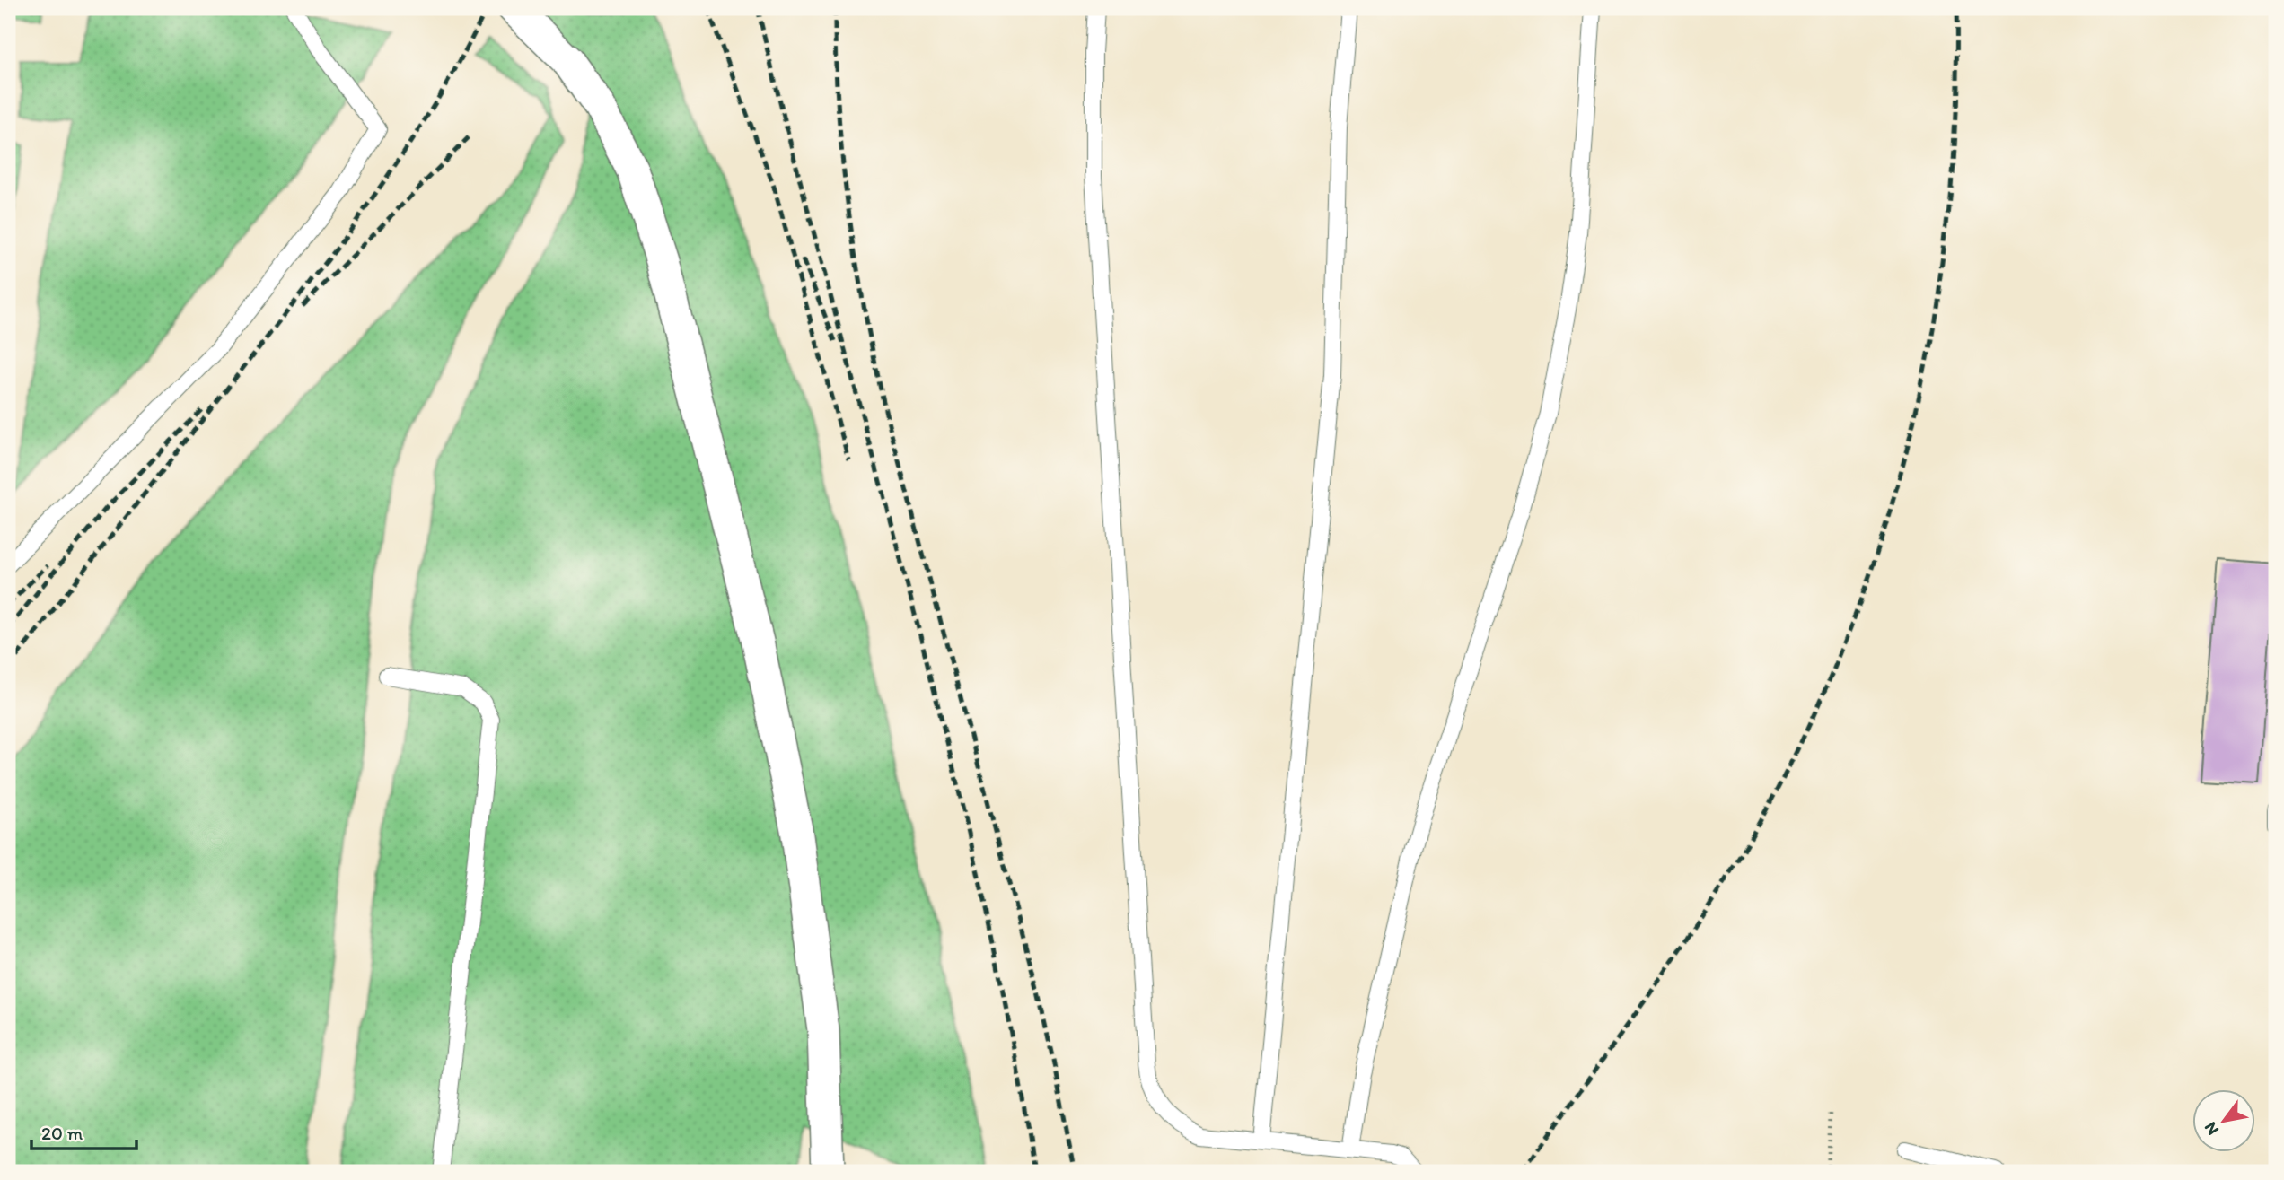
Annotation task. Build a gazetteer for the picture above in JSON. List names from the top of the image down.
{
  "scale_bar": "20 m",
  "north": "bottom left"
}
